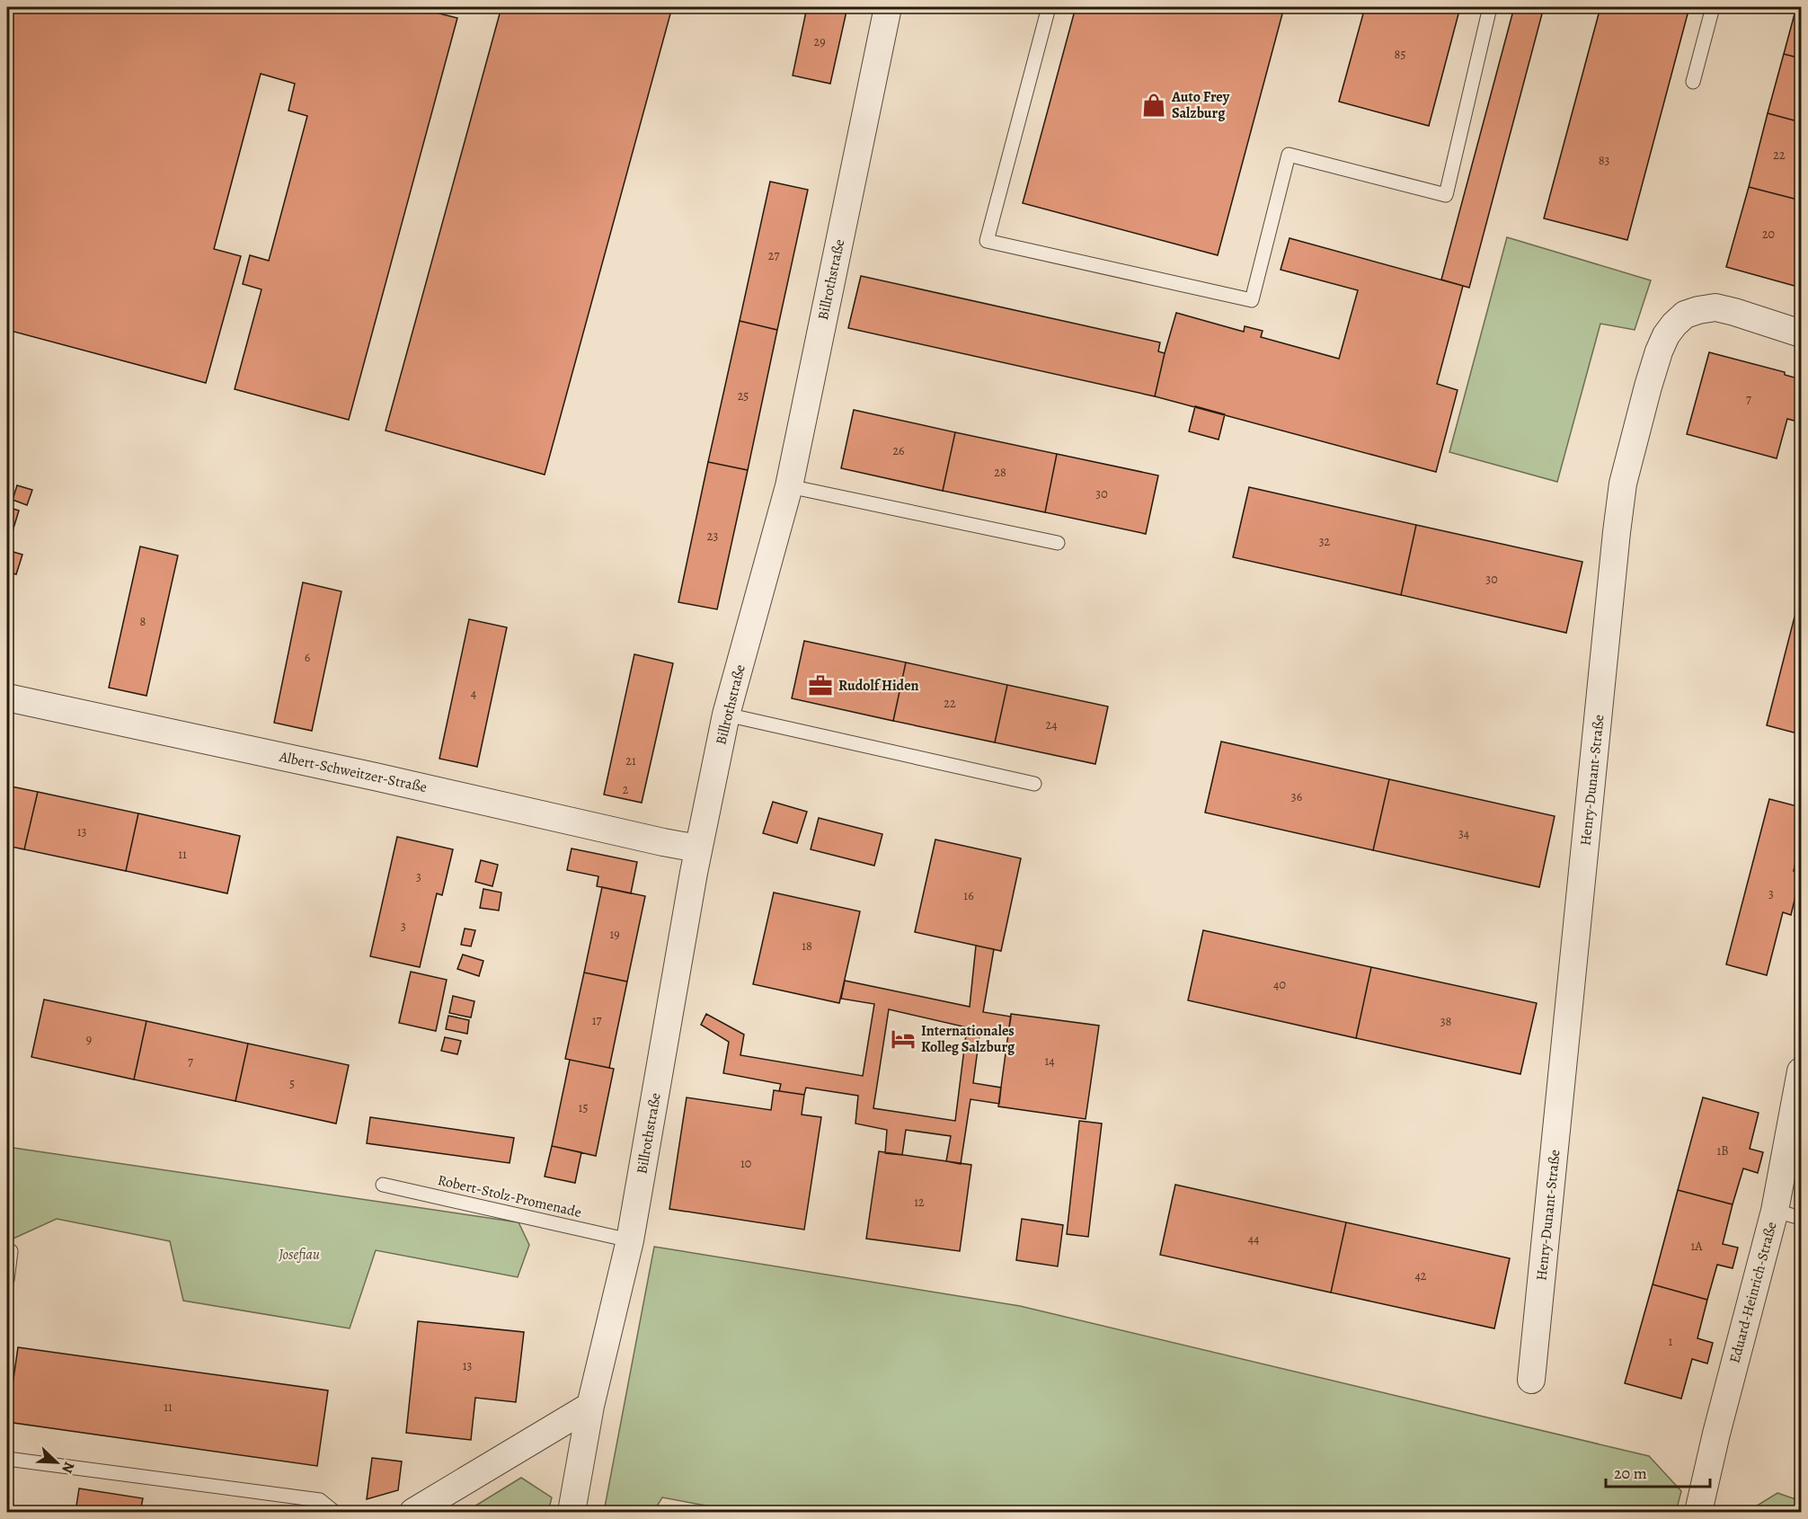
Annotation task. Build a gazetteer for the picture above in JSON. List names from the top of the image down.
{
  "streets": {
    "street": [
      "Billrothstraße",
      "Albert-Schweitzer-Straße",
      "Henry-Dunant-Straße",
      "Eduard-Heinrich-Straße"
    ],
    "lane": ["Robert-Stolz-Promenade"]
  },
  "crossings": [
    ["Billrothstraße", "Albert-Schweitzer-Straße"],
    ["Billrothstraße", "Robert-Stolz-Promenade"]
  ],
  "parks": ["Josefiau"],
  "places": {
    "shop": ["Auto Frey Salzburg"],
    "office": ["Rudolf Hiden"],
    "hotel": ["Internationales Kolleg Salzburg"]
  },
  "house_numbers": [
    "29",
    "85",
    "22",
    "83",
    "20",
    "27",
    "25",
    "7",
    "26",
    "28",
    "30",
    "23",
    "32",
    "30",
    "8",
    "6",
    "4",
    "22",
    "24",
    "21",
    "2",
    "36",
    "13",
    "34",
    "11",
    "3",
    "3",
    "16",
    "3",
    "19",
    "18",
    "40",
    "17",
    "38",
    "9",
    "14",
    "7",
    "5",
    "15",
    "1B",
    "10",
    "12",
    "44",
    "1A",
    "42",
    "1",
    "13",
    "11"
  ],
  "scale_bar": "20 m",
  "north": "bottom right"
}
